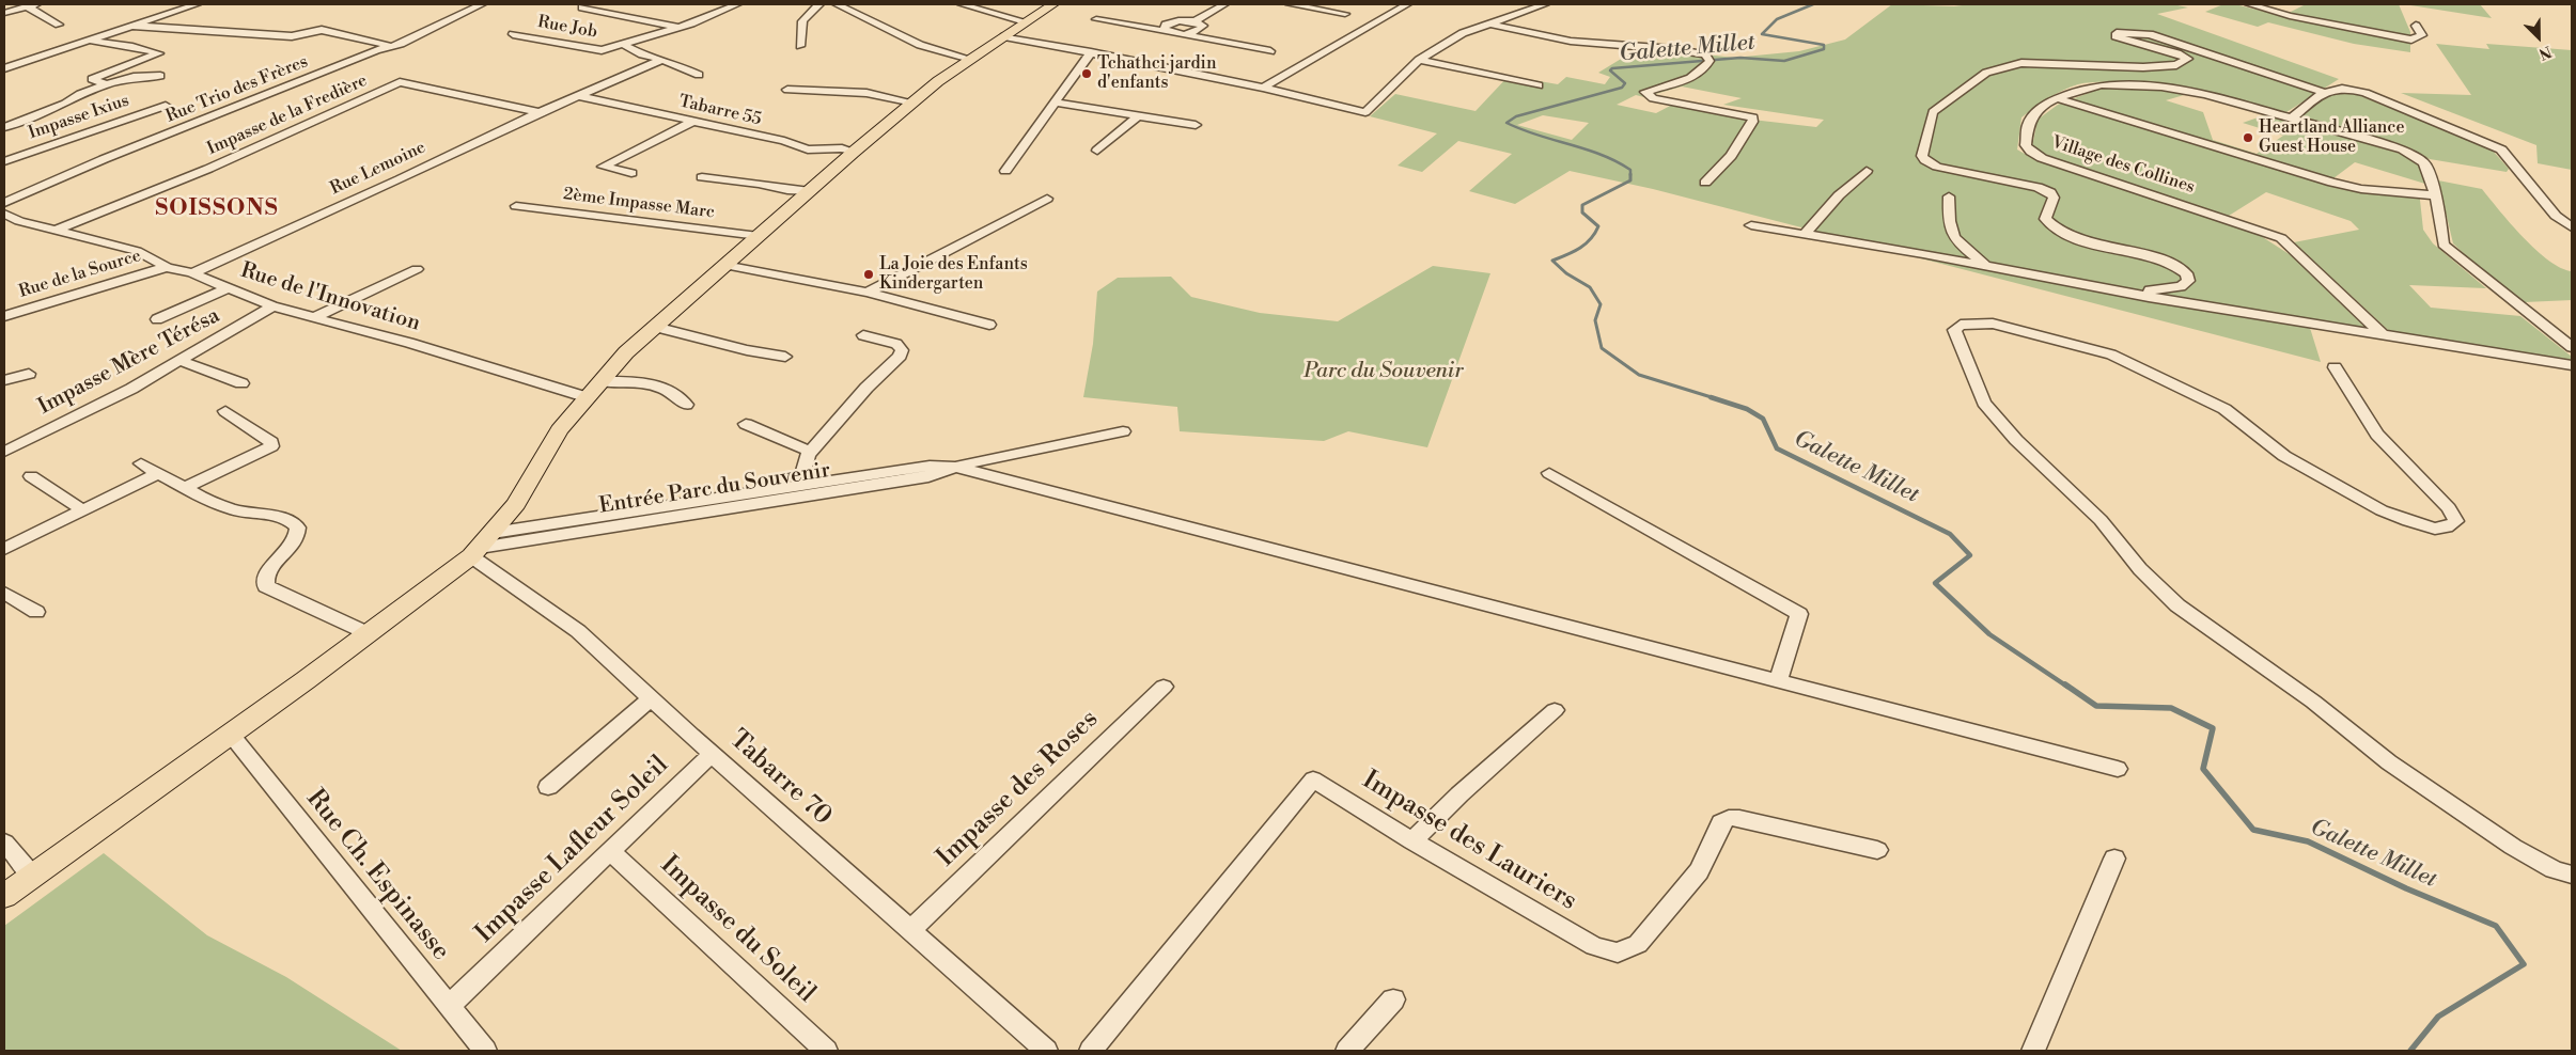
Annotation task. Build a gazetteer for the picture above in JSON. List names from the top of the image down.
{
  "streets": {
    "street": [
      "Rue Job",
      "Rue Trio des Frères",
      "Tabarre 55",
      "Impasse de la Fredière",
      "Impasse Ixius",
      "Village des Collines",
      "Rue Lemoine",
      "2ème Impasse Marc",
      "Rue de la Source",
      "Rue de l'Innovation",
      "Impasse Mère Térésa",
      "Entrée Parc du Souvenir",
      "Tabarre 70",
      "Impasse des Roses",
      "Impasse des Lauriers",
      "Impasse Lafleur Soleil",
      "Rue Ch. Espinasse",
      "Impasse du Soleil"
    ]
  },
  "crossings": [
    ["Tabarre 55", "Rue Lemoine"],
    ["Impasse de la Fredière", "Rue Lemoine"],
    ["Impasse de la Fredière", "Rue de l'Innovation"],
    ["Rue Lemoine", "Rue de l'Innovation"],
    ["Rue de la Source", "Rue de l'Innovation"],
    ["Rue de l'Innovation", "Impasse Mère Térésa"],
    ["Entrée Parc du Souvenir", "Tabarre 70"],
    ["Tabarre 70", "Impasse des Roses"],
    ["Tabarre 70", "Impasse Lafleur Soleil"],
    ["Impasse Lafleur Soleil", "Rue Ch. Espinasse"],
    ["Impasse Lafleur Soleil", "Impasse du Soleil"]
  ],
  "districts": ["SOISSONS"],
  "water": ["Galette Millet"],
  "parks": ["Parc du Souvenir"],
  "places": ["Tchathci jardin d'enfants", "Heartland Alliance Guest House", "La Joie des Enfants Kindergarten"],
  "north": "bottom right"
}
